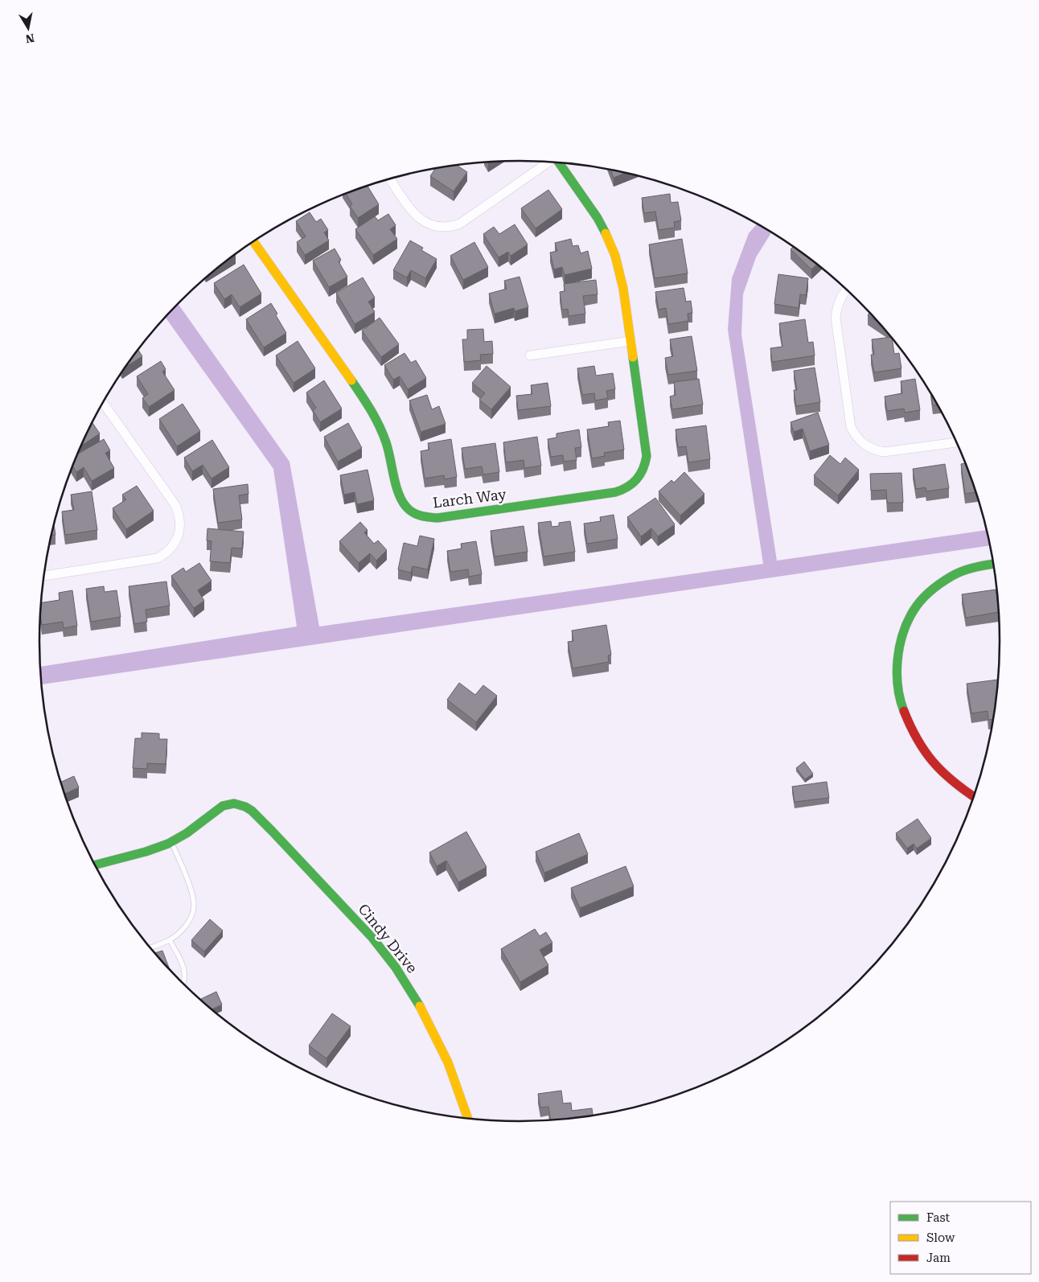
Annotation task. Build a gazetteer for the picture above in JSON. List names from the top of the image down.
{
  "streets": {
    "street": ["Larch Way", "Cindy Drive"]
  },
  "legend": ["Fast", "Slow", "Jam"],
  "north": "bottom"
}
